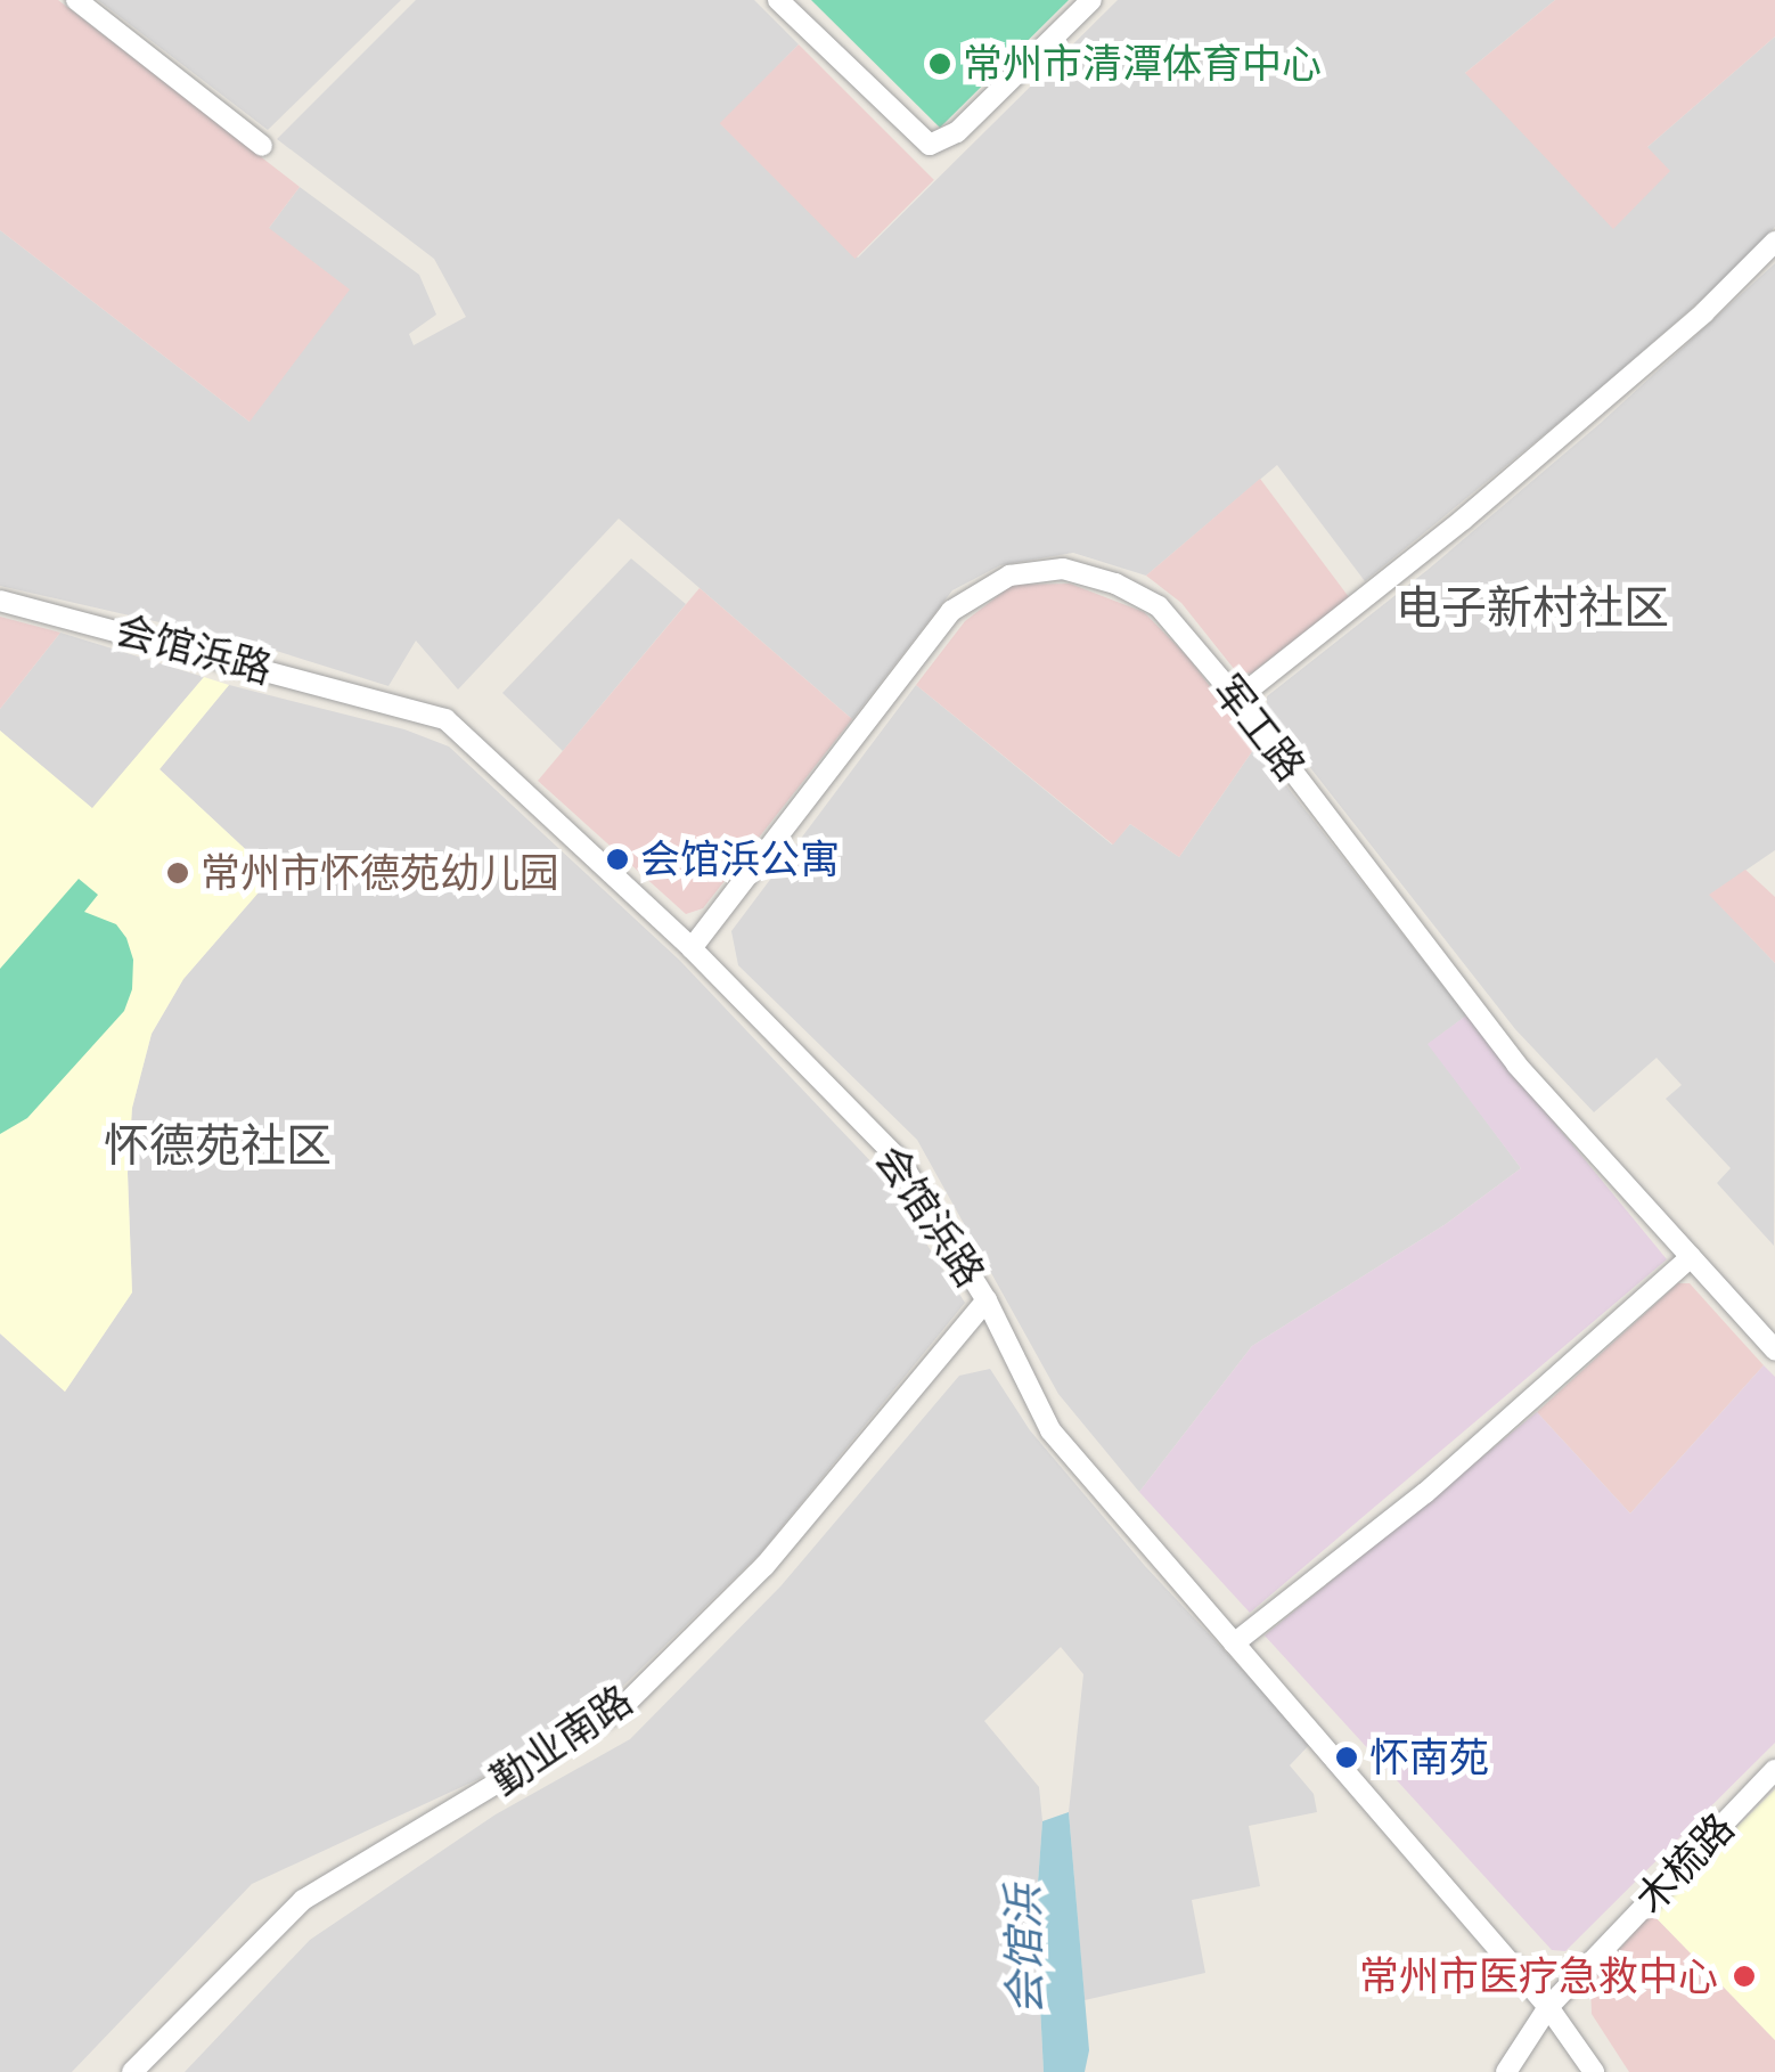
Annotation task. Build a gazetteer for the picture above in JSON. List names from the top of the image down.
{
  "streets": {
    "street": [
      "会馆浜路",
      "军工路",
      "勤业南路",
      "木梳路"
    ]
  },
  "crossings": [
    ["会馆浜路", "军工路"],
    ["会馆浜路", "勤业南路"],
    ["会馆浜路", "木梳路"]
  ],
  "districts": ["电子新村社区", "怀德苑社区"],
  "water": ["会馆浜"],
  "places": [
    "常州市清潭体育中心",
    "会馆浜公寓",
    "常州市怀德苑幼儿园",
    "怀南苑",
    "常州市医疗急救中心"
  ]
}
